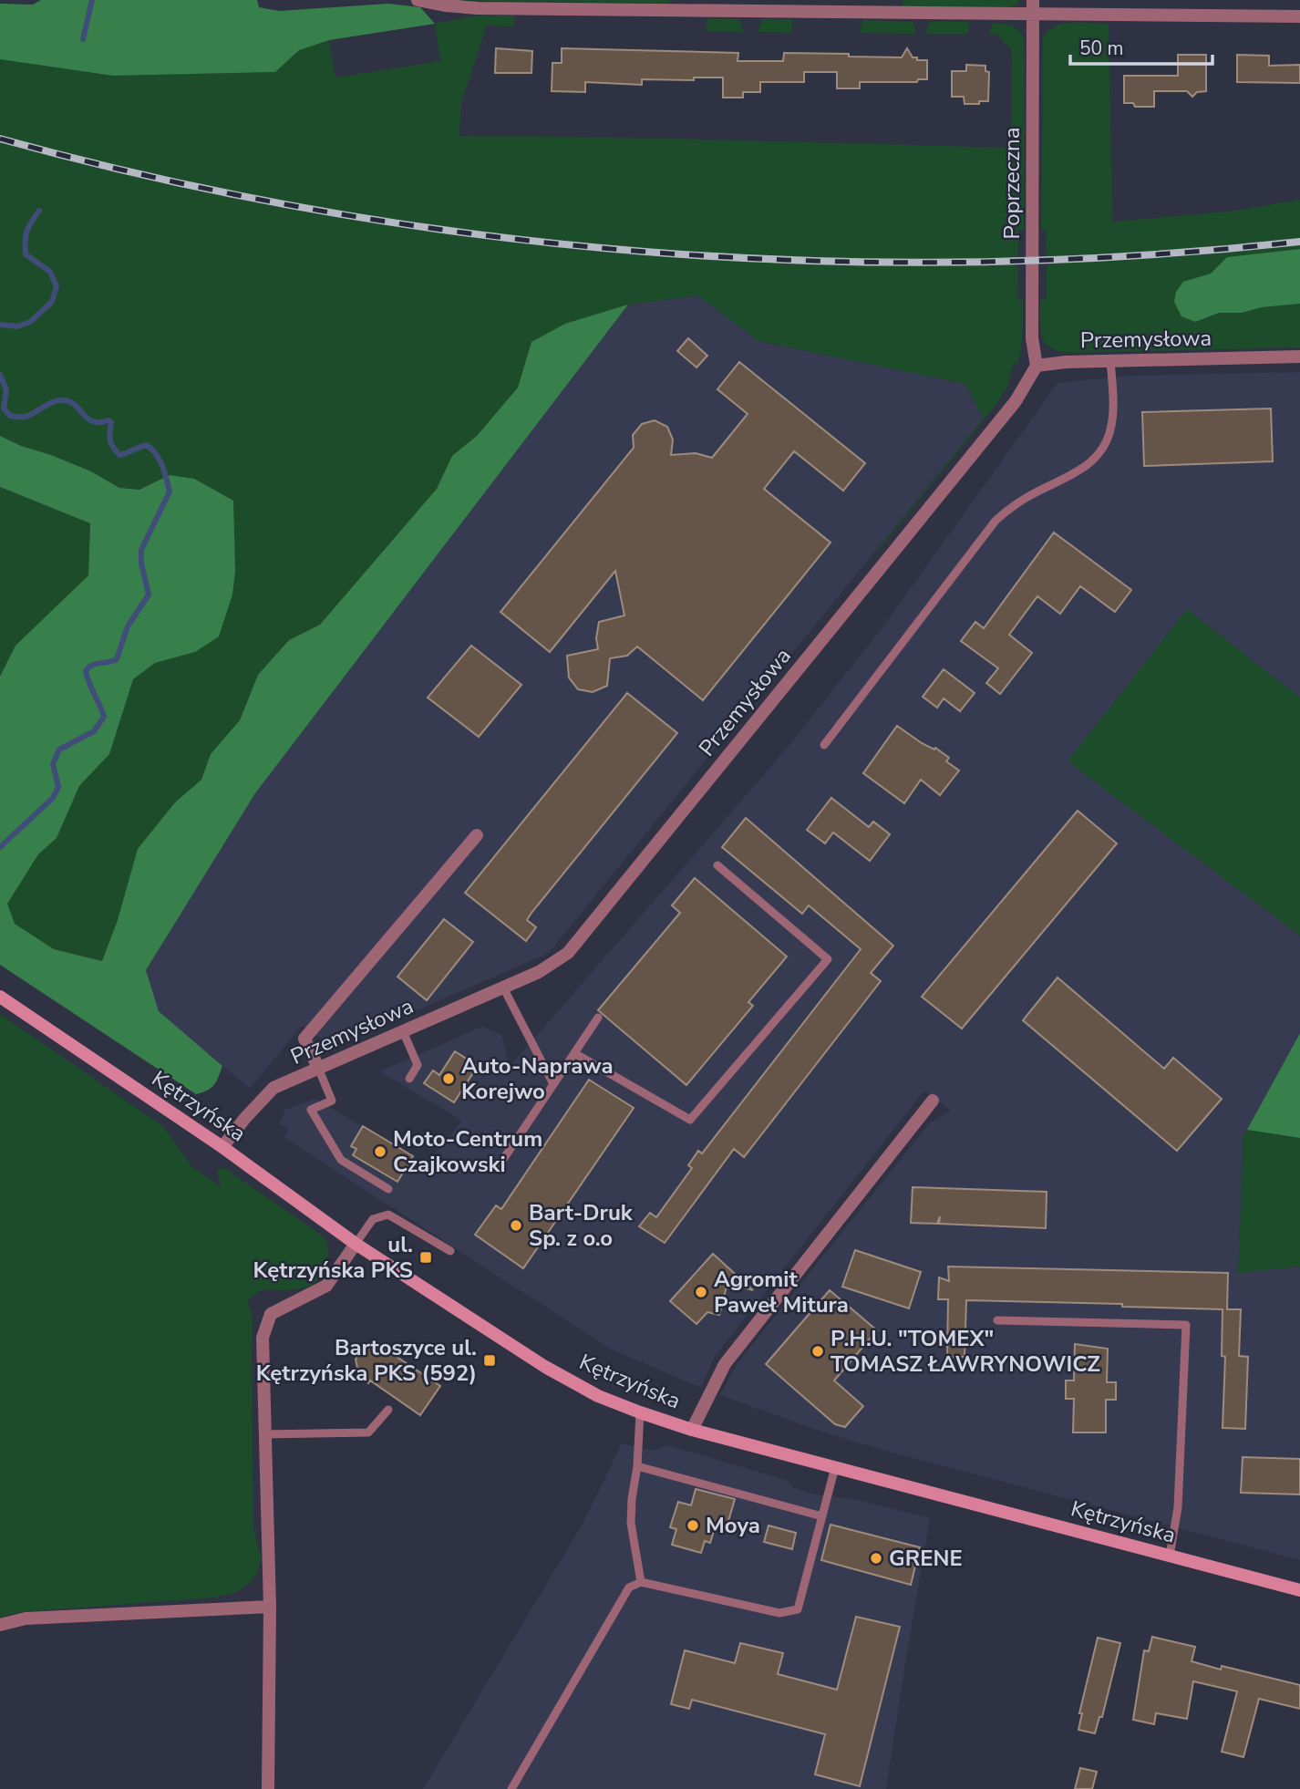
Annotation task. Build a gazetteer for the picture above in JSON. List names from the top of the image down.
{
  "streets": {
    "main road": ["Kętrzyńska"],
    "street": ["Poprzeczna", "Przemysłowa"]
  },
  "crossings": [
    ["Poprzeczna", "Przemysłowa"],
    ["Przemysłowa", "Kętrzyńska"]
  ],
  "places": {
    "other": [
      "Auto-Naprawa Korejwo",
      "Moto-Centrum Czajkowski",
      "Bart-Druk Sp. z o.o",
      "Agromit Paweł Mitura",
      "P.H.U. \"TOMEX\" TOMASZ ŁAWRYNOWICZ",
      "Moya",
      "GRENE"
    ],
    "transit": ["ul. Kętrzyńska PKS", "Bartoszyce ul. Kętrzyńska PKS (592)"]
  },
  "scale_bar": "50 m"
}
